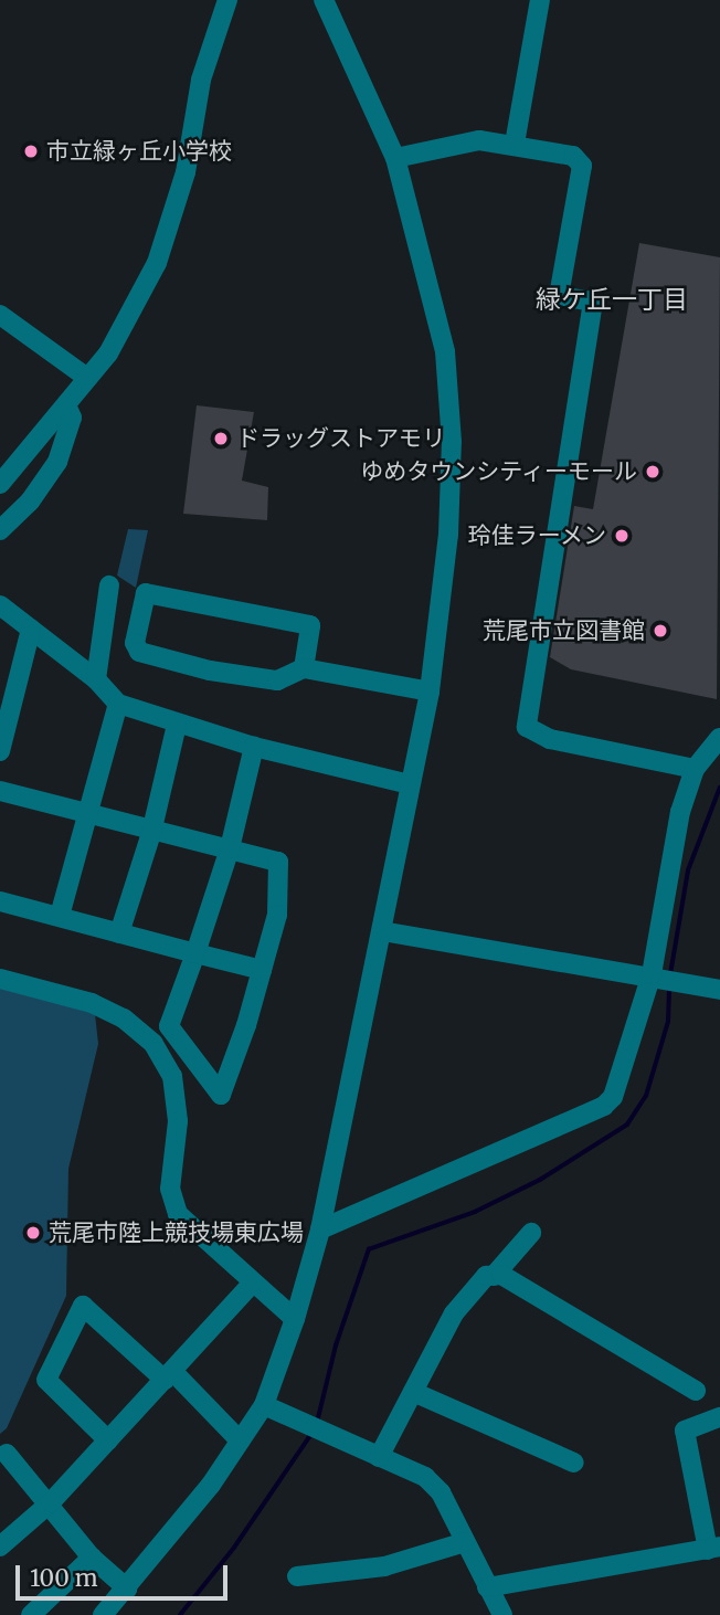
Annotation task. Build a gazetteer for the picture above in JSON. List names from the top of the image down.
{
  "districts": ["緑ケ丘一丁目"],
  "places": [
    "市立緑ヶ丘小学校",
    "ドラッグストアモリ",
    "ゆめタウンシティーモール",
    "玲佳ラーメン",
    "荒尾市立図書館",
    "荒尾市陸上競技場東広場"
  ],
  "scale_bar": "100 m"
}
